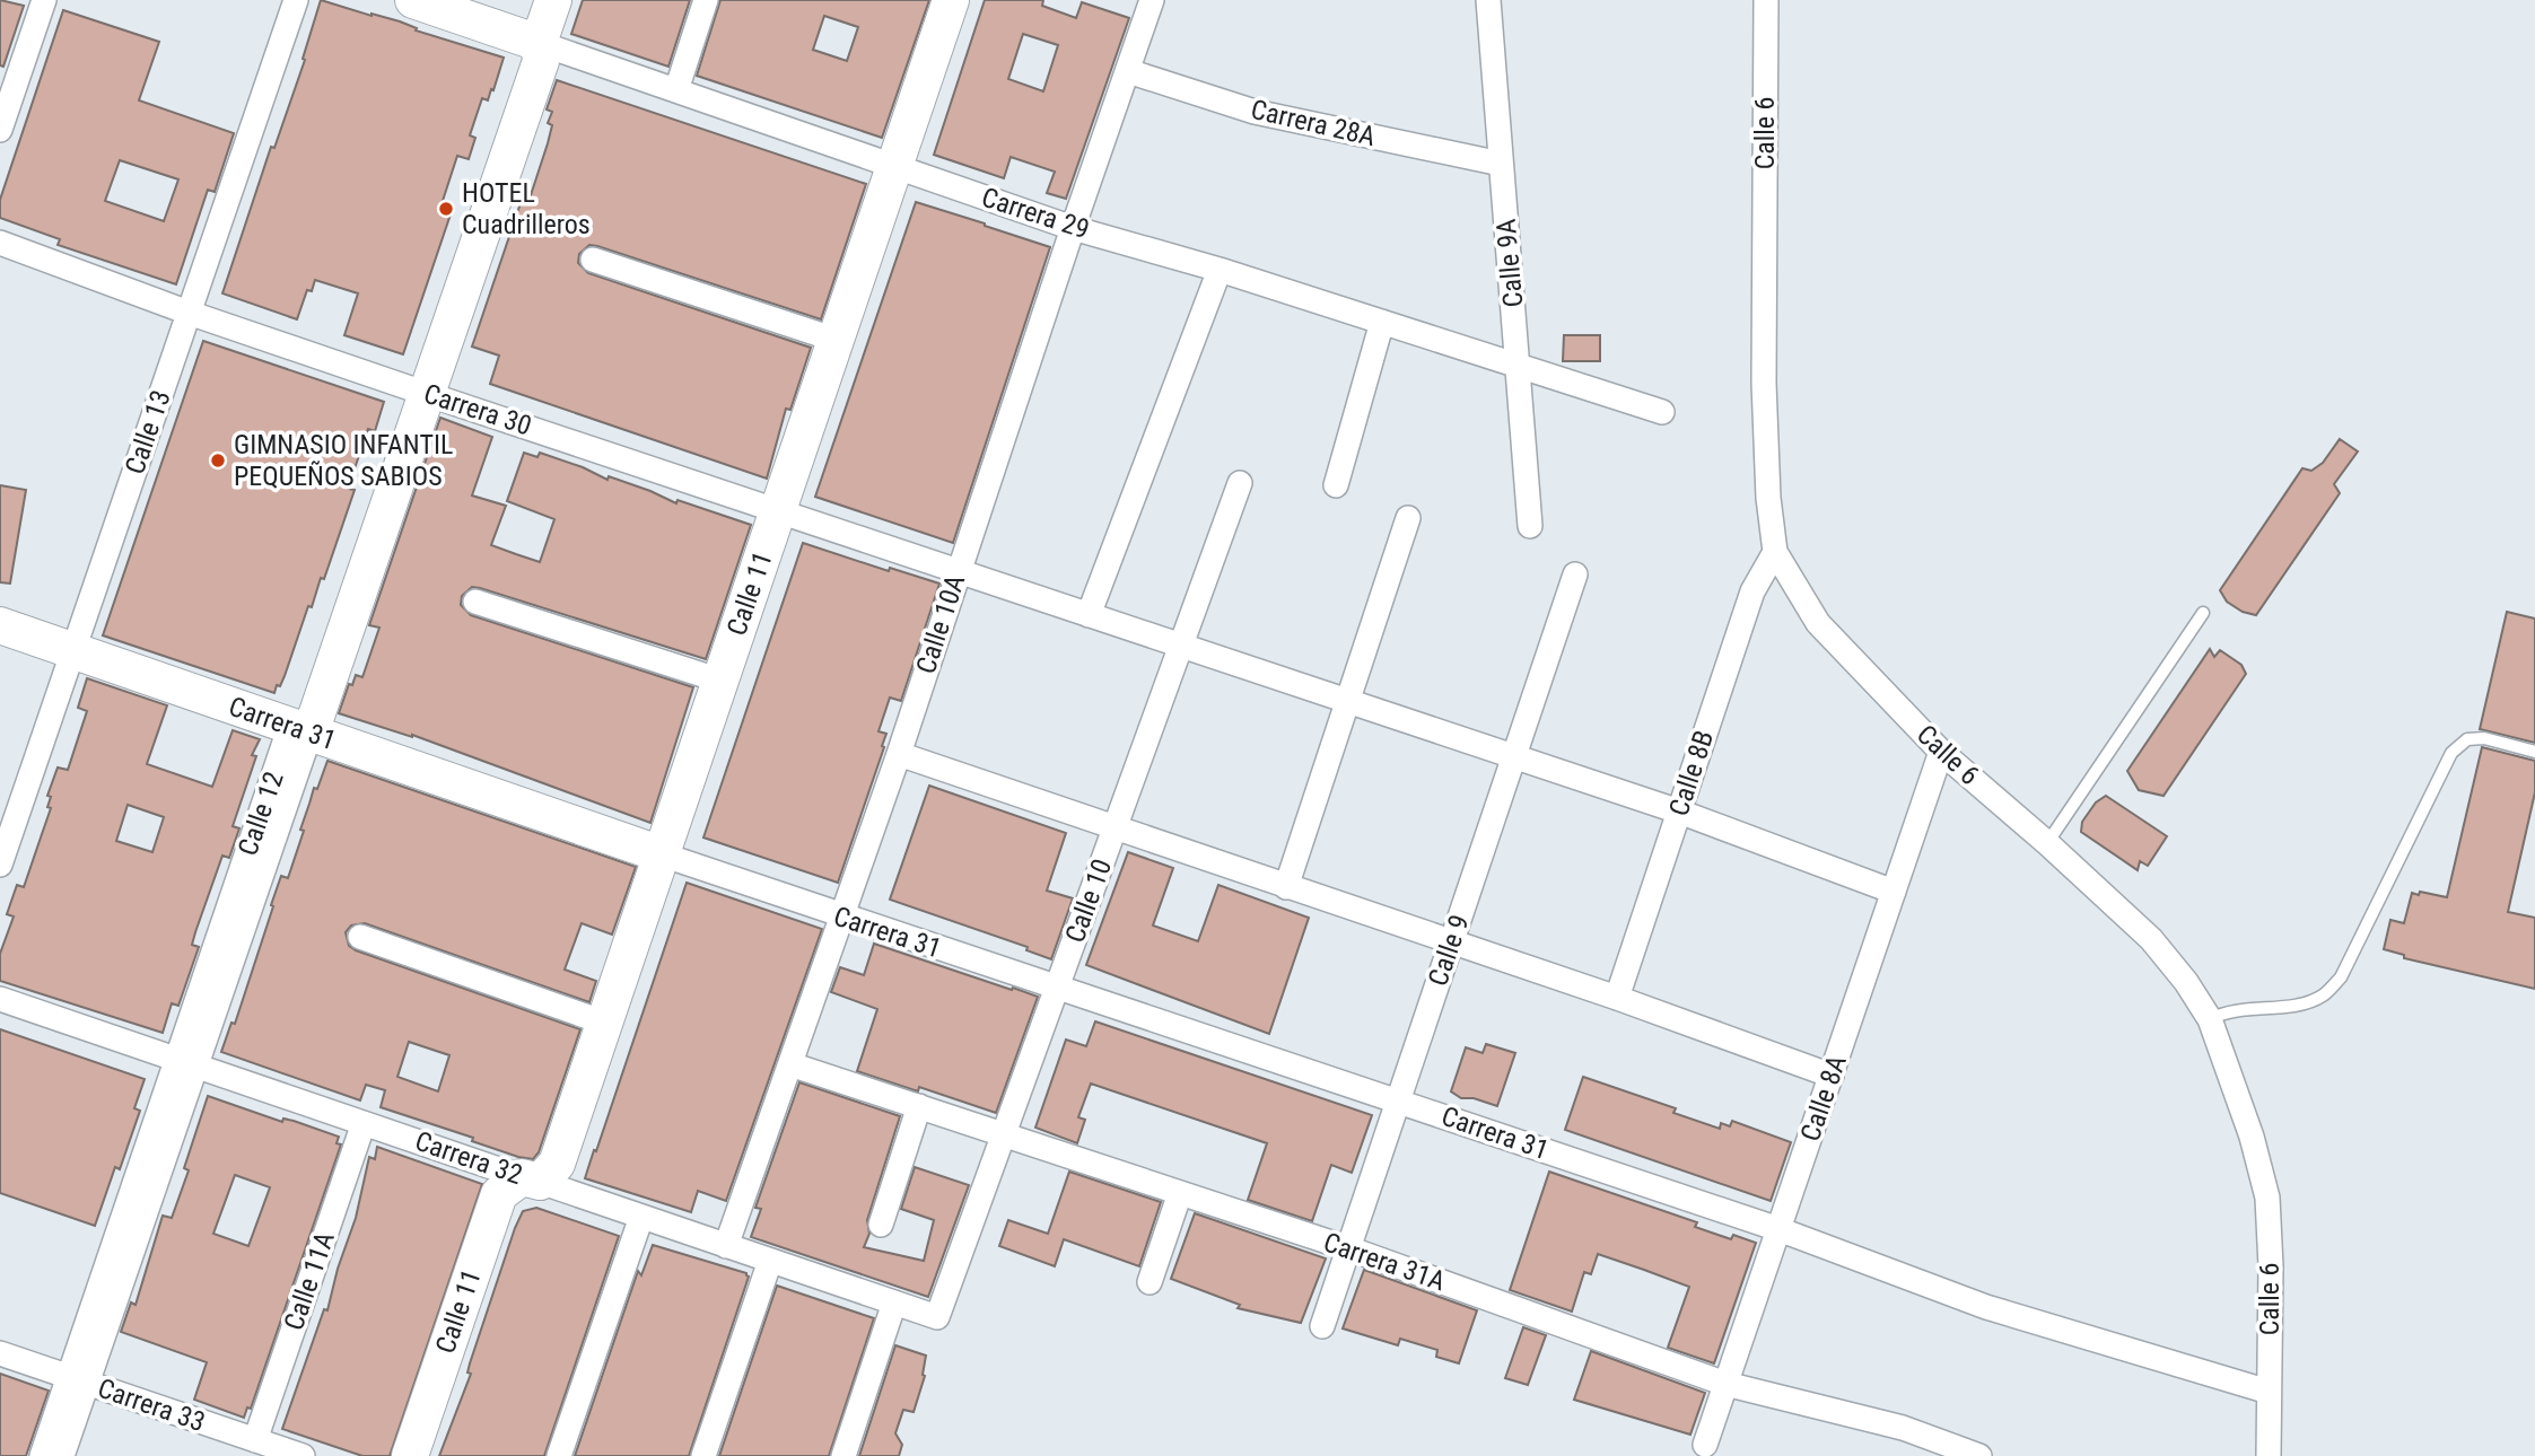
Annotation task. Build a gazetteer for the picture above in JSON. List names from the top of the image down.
{
  "streets": {
    "street": [
      "Carrera 28A",
      "Calle 6",
      "Carrera 29",
      "Calle 9A",
      "Carrera 30",
      "Calle 13",
      "Calle 11",
      "Calle 10A",
      "Carrera 31",
      "Calle 8B",
      "Calle 12",
      "Calle 10",
      "Calle 9",
      "Calle 8A",
      "Carrera 32",
      "Carrera 31A",
      "Calle 11A",
      "Carrera 33"
    ]
  },
  "crossings": [
    ["Carrera 28A", "Calle 9A"],
    ["Carrera 28A", "Calle 10A"],
    ["Calle 6", "Carrera 31"],
    ["Calle 6", "Calle 8B"],
    ["Calle 6", "Calle 8A"],
    ["Carrera 29", "Calle 9A"],
    ["Carrera 29", "Calle 11"],
    ["Carrera 29", "Calle 10A"],
    ["Carrera 29", "Calle 12"],
    ["Carrera 30", "Calle 13"],
    ["Carrera 30", "Calle 11"],
    ["Carrera 30", "Calle 10A"],
    ["Carrera 30", "Calle 8B"],
    ["Carrera 30", "Calle 12"],
    ["Carrera 30", "Calle 10"],
    ["Carrera 30", "Calle 9"],
    ["Carrera 30", "Calle 8A"],
    ["Calle 13", "Carrera 31"],
    ["Calle 11", "Carrera 31"],
    ["Calle 11", "Carrera 32"],
    ["Calle 10A", "Carrera 31"],
    ["Calle 10A", "Carrera 32"],
    ["Calle 10A", "Carrera 31A"],
    ["Carrera 31", "Calle 12"],
    ["Carrera 31", "Calle 10"],
    ["Carrera 31", "Calle 9"],
    ["Carrera 31", "Calle 8A"],
    ["Calle 12", "Carrera 32"],
    ["Calle 12", "Carrera 33"],
    ["Calle 10", "Carrera 32"],
    ["Calle 10", "Carrera 31A"],
    ["Calle 9", "Carrera 31A"],
    ["Calle 8A", "Carrera 31A"],
    ["Carrera 32", "Calle 11A"],
    ["Calle 11A", "Carrera 33"]
  ],
  "places": ["HOTEL Cuadrilleros", "GIMNASIO INFANTIL PEQUEÑOS SABIOS"]
}
